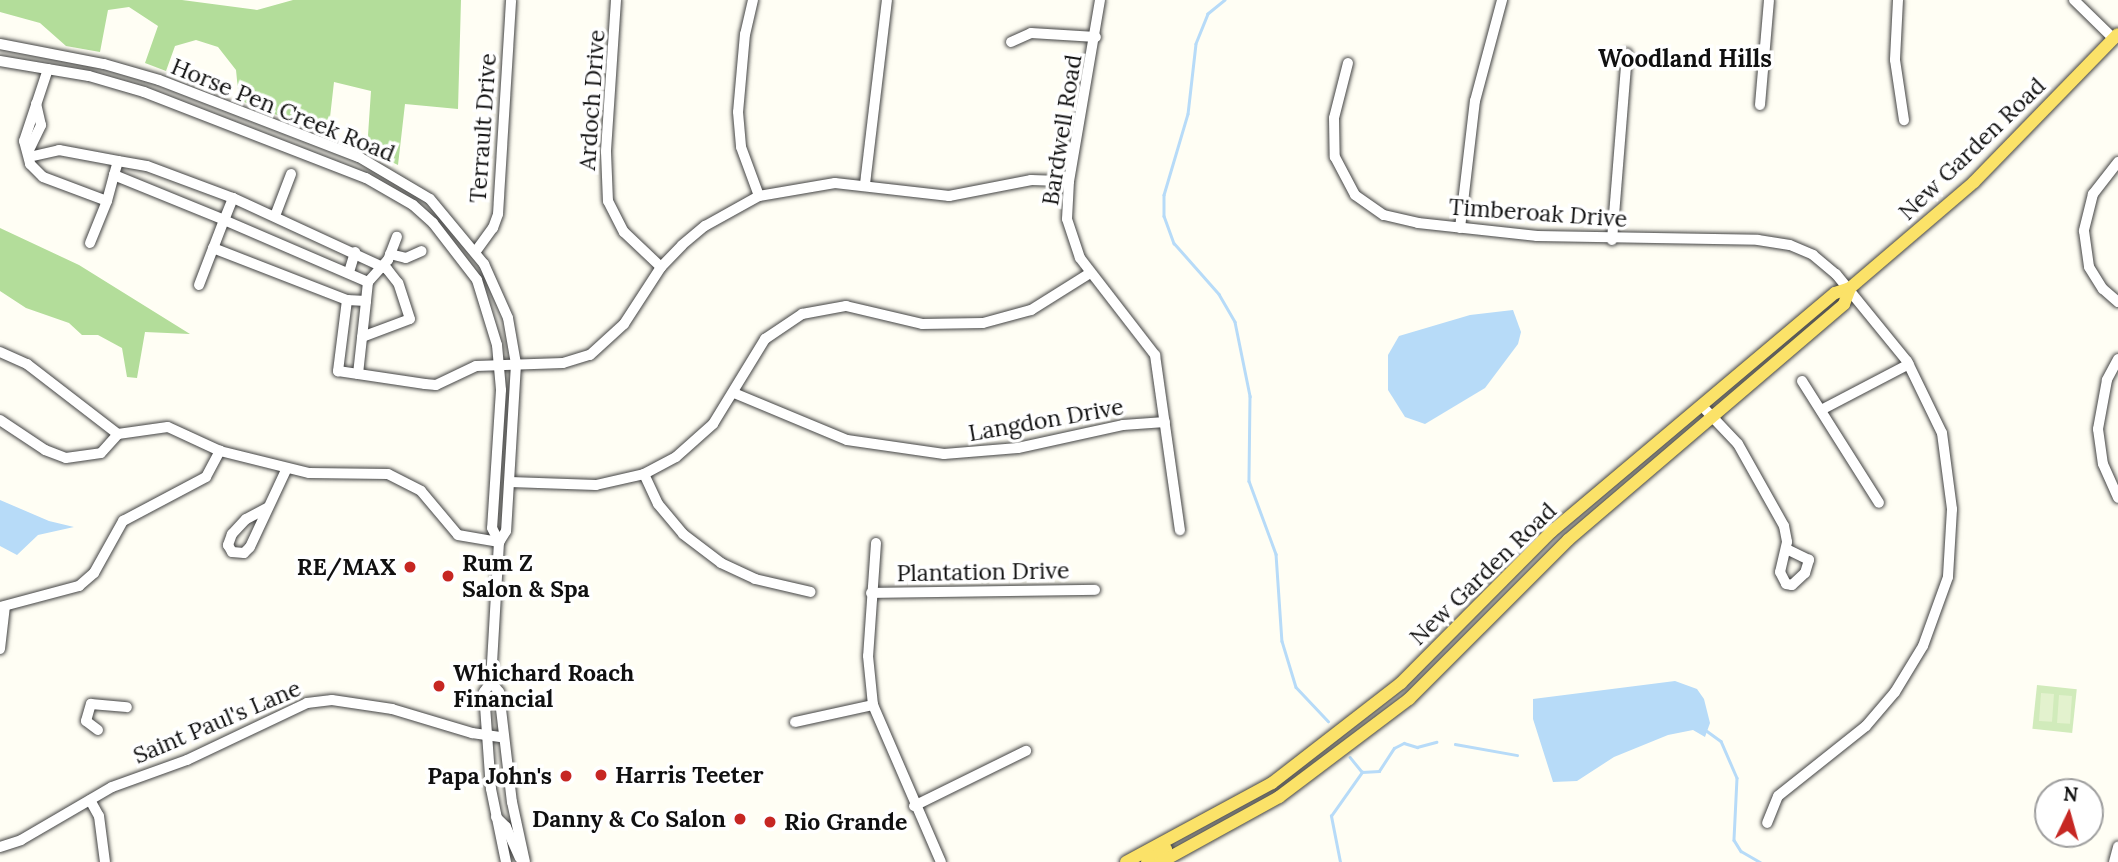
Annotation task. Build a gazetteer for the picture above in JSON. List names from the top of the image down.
{
  "streets": {
    "main road": ["New Garden Road"],
    "street": [
      "Ardoch Drive",
      "Horse Pen Creek Road",
      "Terrault Drive",
      "Bardwell Road",
      "Timberoak Drive",
      "Langdon Drive",
      "Plantation Drive",
      "Saint Paul's Lane"
    ]
  },
  "crossings": [
    ["Horse Pen Creek Road", "Terrault Drive"],
    ["Horse Pen Creek Road", "Saint Paul's Lane"],
    ["Bardwell Road", "Langdon Drive"],
    ["New Garden Road", "Timberoak Drive"]
  ],
  "districts": ["Woodland Hills"],
  "places": [
    "RE/MAX",
    "Rum Z Salon & Spa",
    "Whichard Roach Financial",
    "Harris Teeter",
    "Papa John's",
    "Danny & Co Salon",
    "Rio Grande"
  ],
  "north": "top"
}
